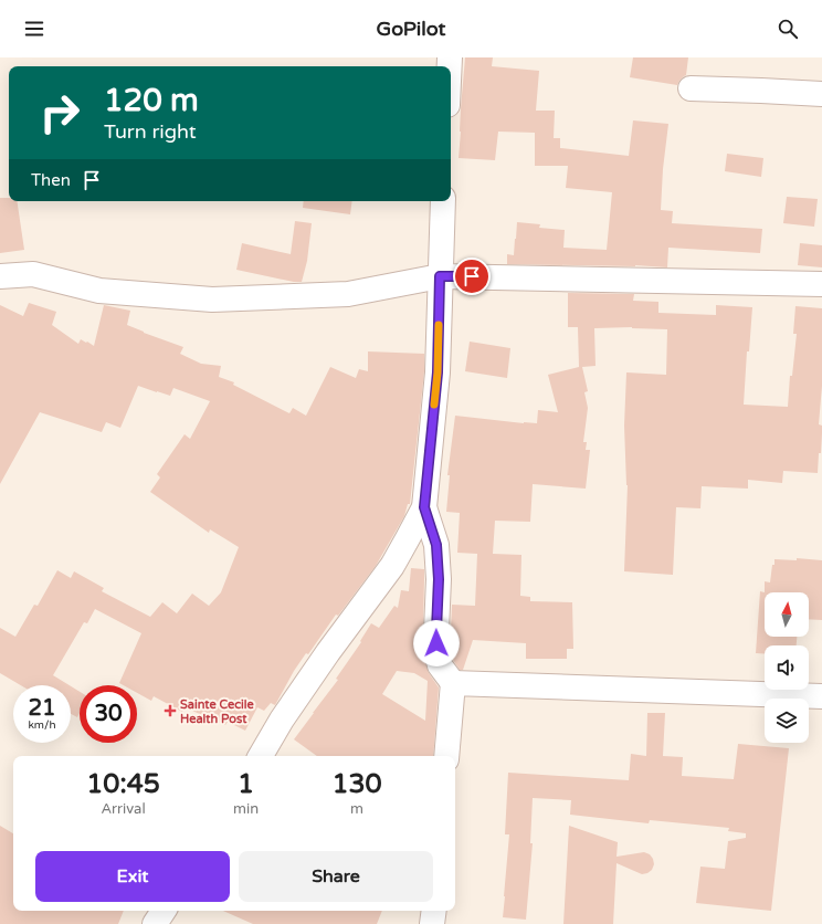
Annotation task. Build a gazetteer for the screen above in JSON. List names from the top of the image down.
{
  "places": {
    "health": ["Sainte Cecile Health Post"]
  },
  "north": "top",
  "page": {
    "header": "GoPilot",
    "turn": ["120 m", "Turn right"],
    "then": "Then",
    "speed": "21 km/h",
    "limit": "30",
    "eta": [
      "10:45",
      "Arrival",
      "1",
      "min",
      "130",
      "m"
    ],
    "buttons": ["Exit", "Share"]
  }
}
